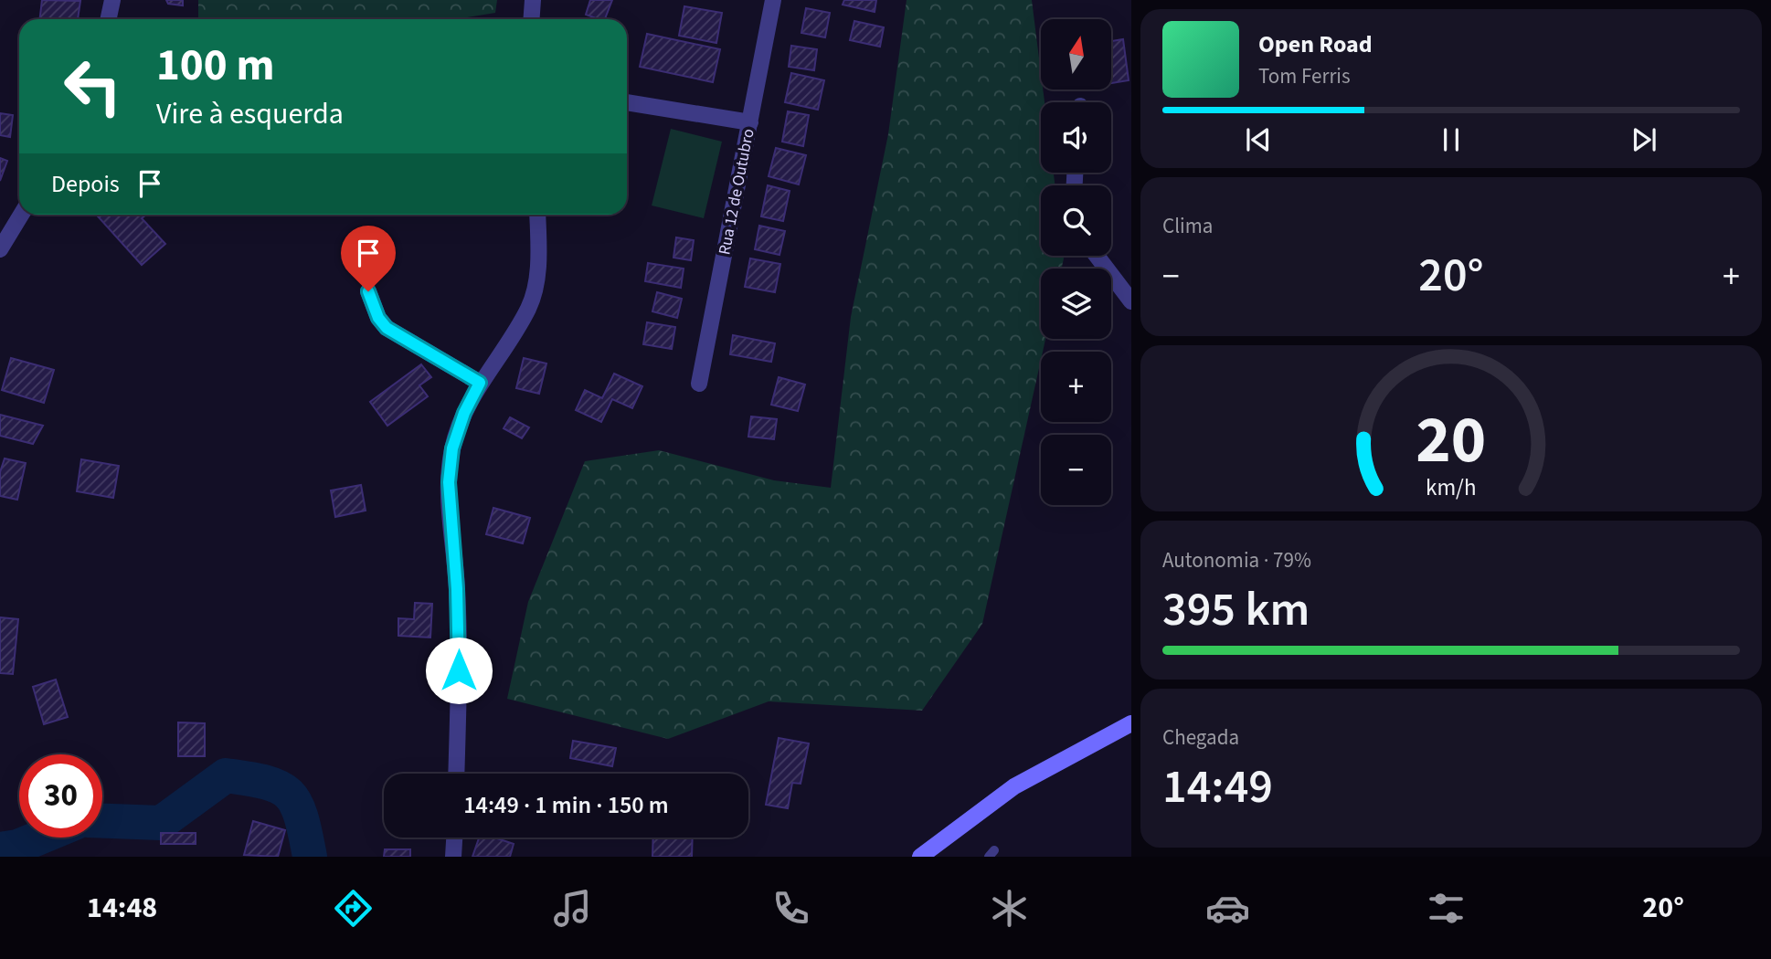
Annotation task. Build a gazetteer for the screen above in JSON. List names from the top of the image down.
{
  "streets": {
    "street": ["Rua 12 de Outubro"]
  },
  "north": "top",
  "page": {
    "map_buttons": ["+", "−"],
    "turn": ["100 m", "Vire à esquerda"],
    "song": ["Open Road", "Tom Ferris"],
    "then": "Depois",
    "tile": [
      "Clima",
      ["Autonomia · 79%", "395 km"],
      ["Chegada", "14:49"]
    ],
    "heat": ["−", "20°", "+"],
    "limit": "30",
    "trip": "14:49 · 1 min · 150 m",
    "tabs": ["14:48", "20°"],
    "gauge": ["20", "km/h"]
  }
}
